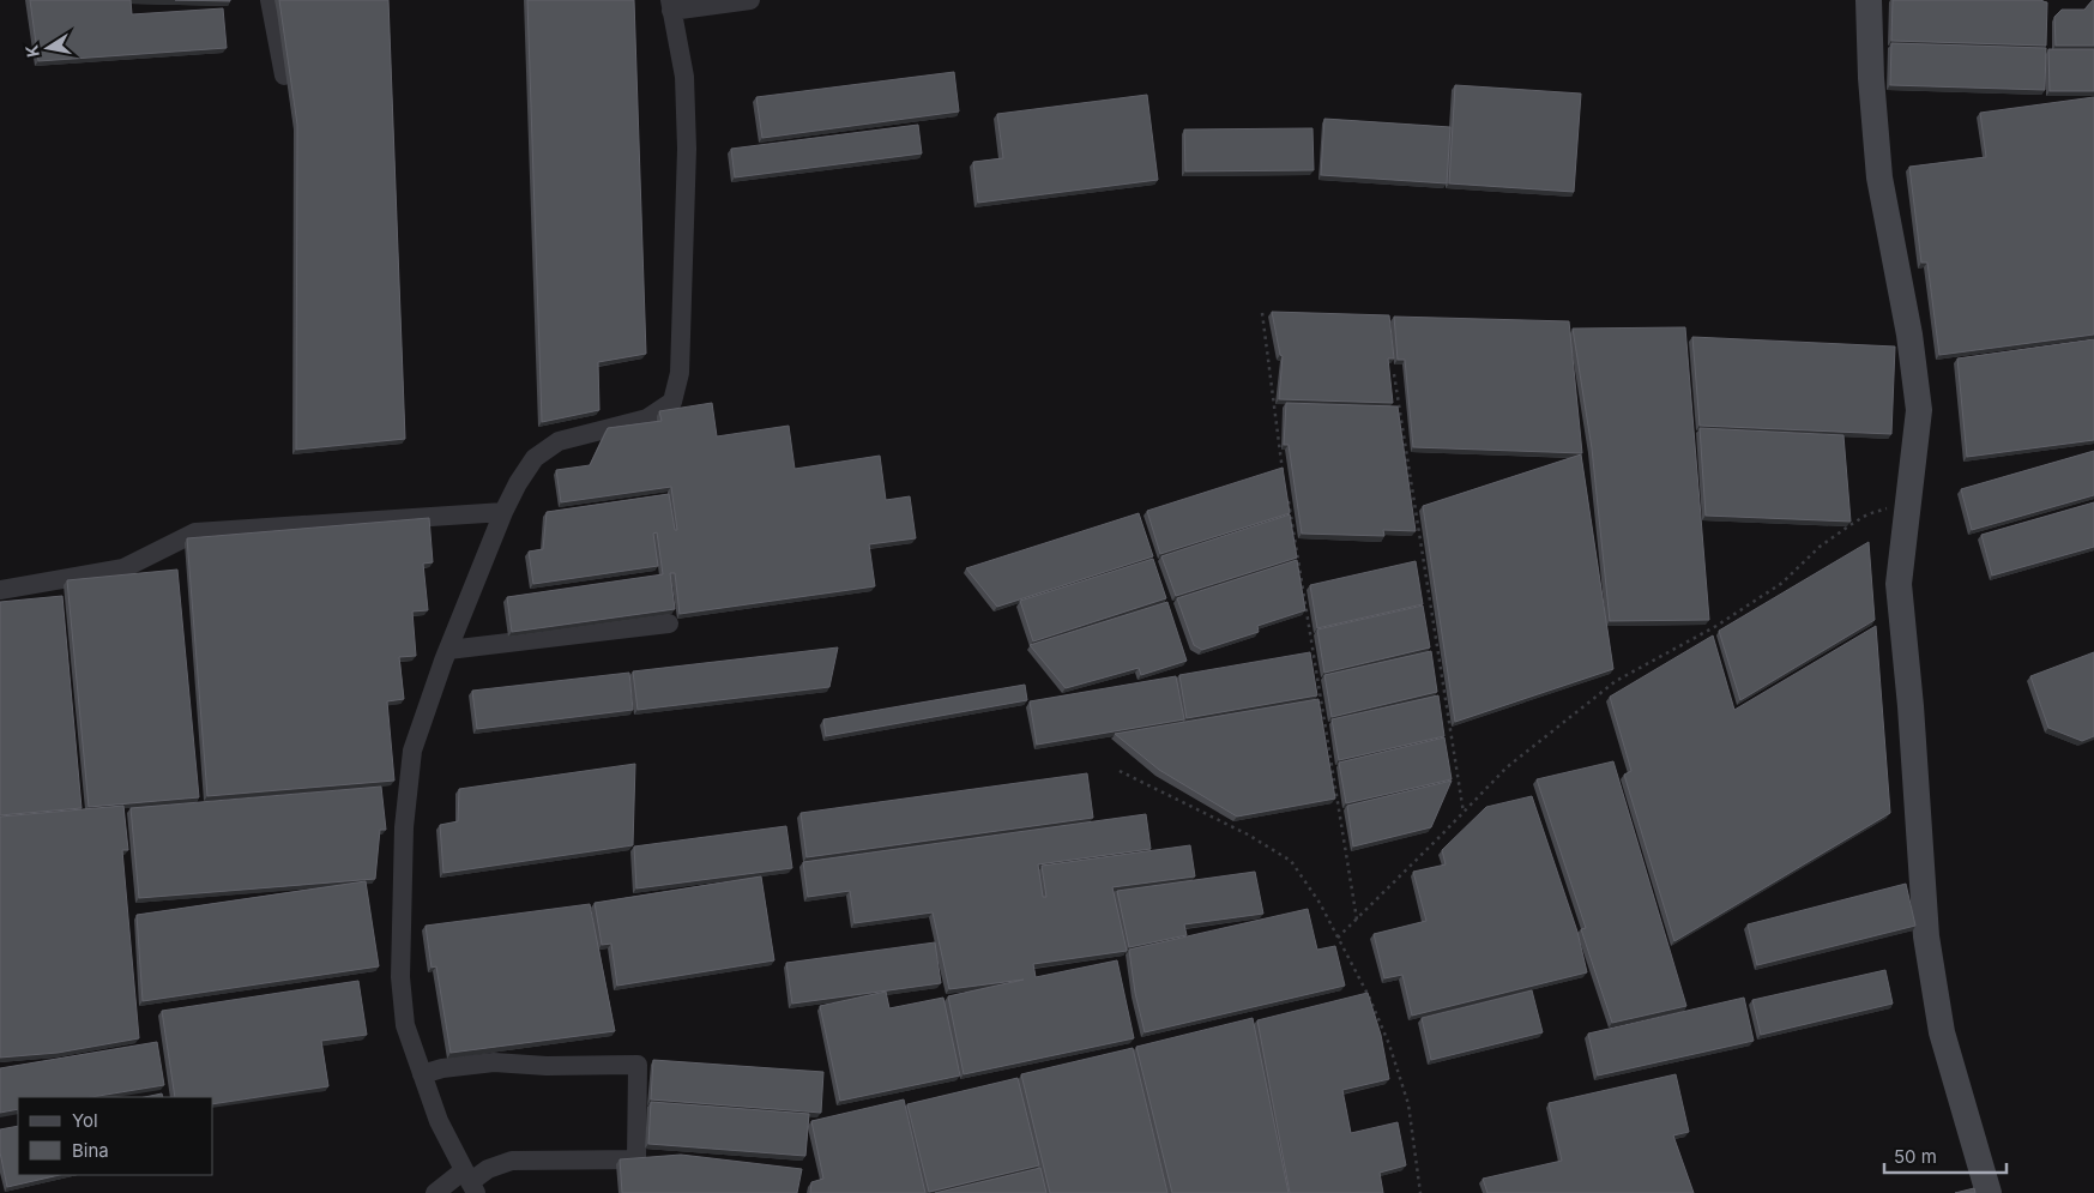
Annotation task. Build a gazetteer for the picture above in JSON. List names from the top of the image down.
{
  "legend": ["Yol", "Bina"],
  "scale_bar": "50 m",
  "north": "left"
}
